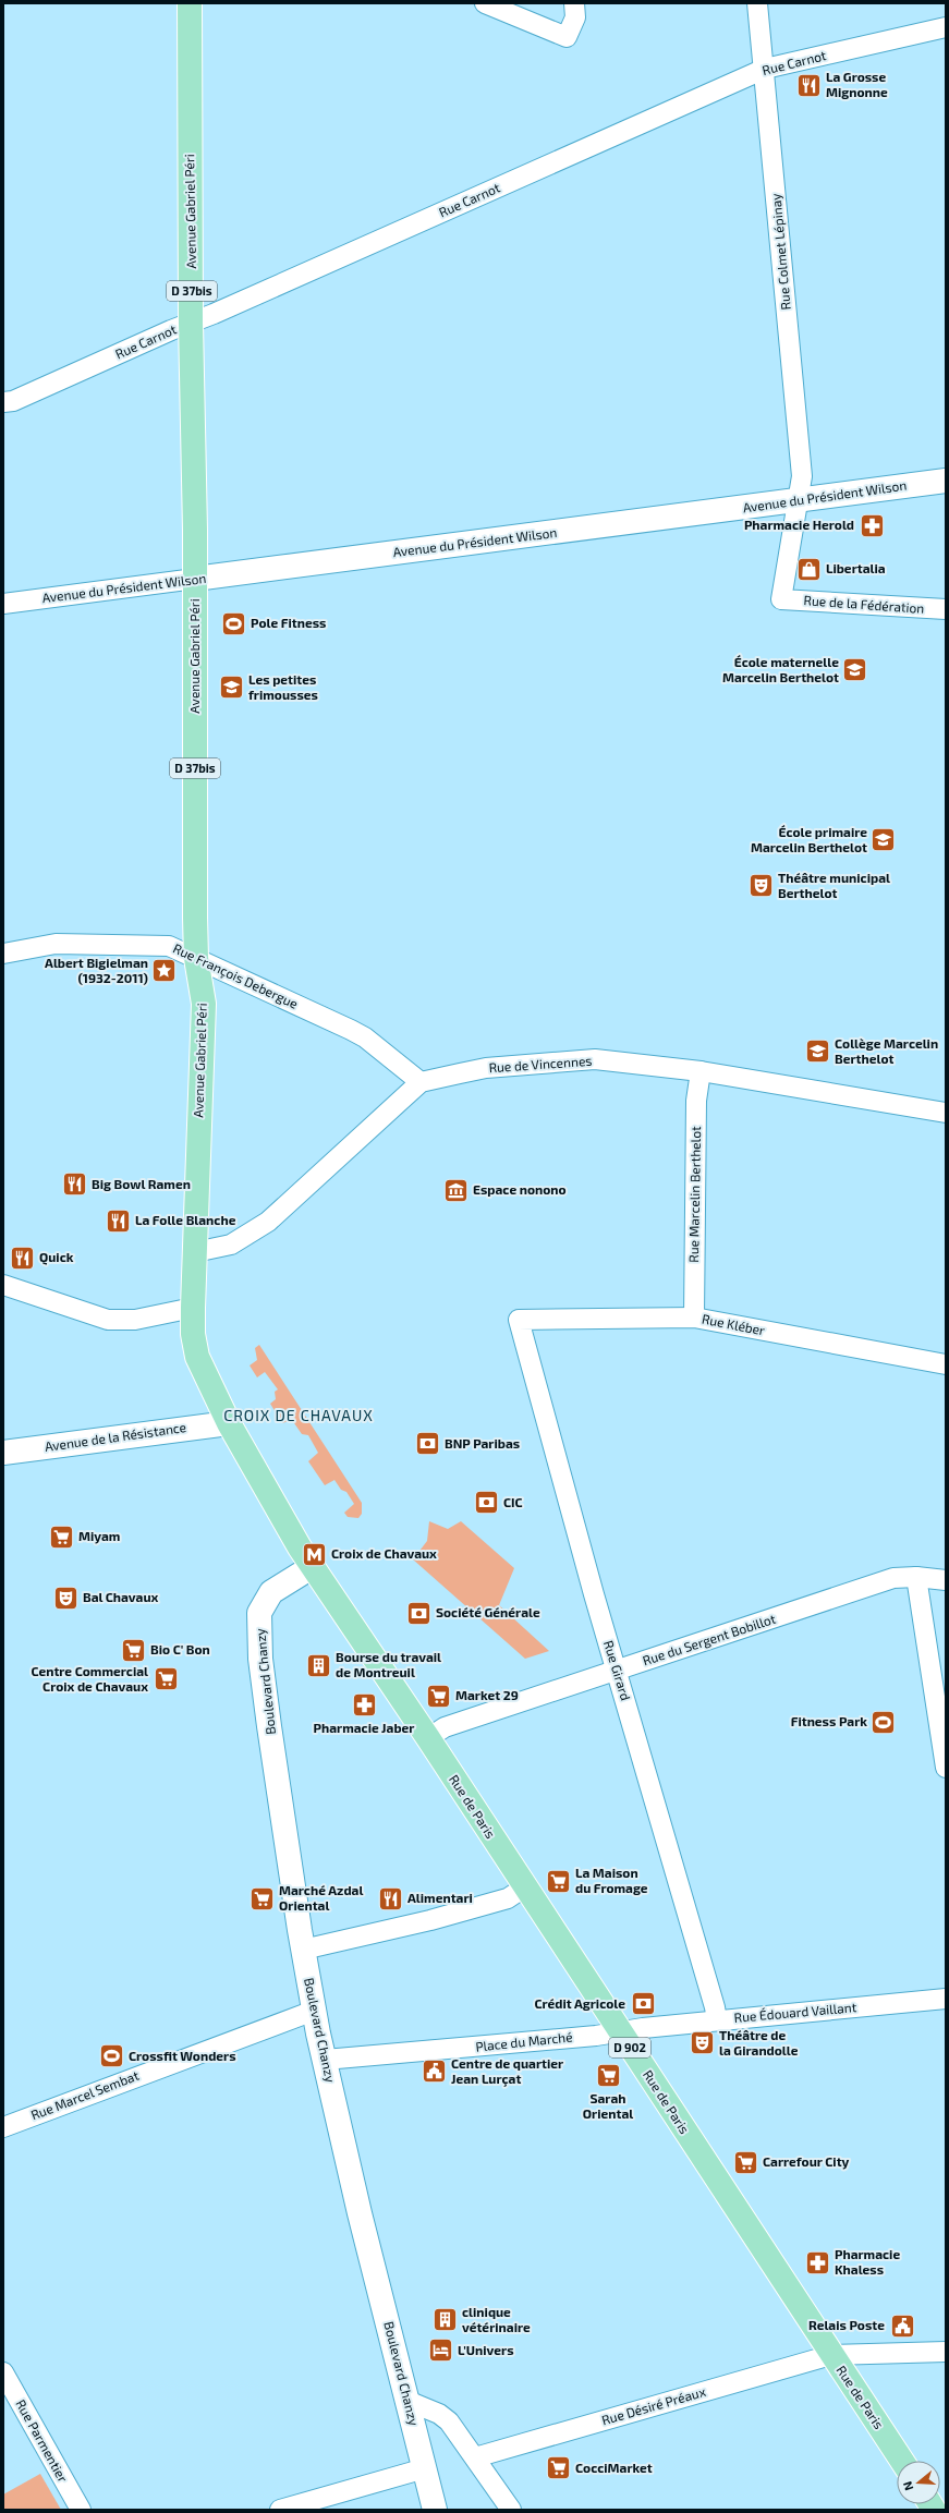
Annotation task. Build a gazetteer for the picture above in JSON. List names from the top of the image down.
{
  "streets": {
    "main road": [
      "Avenue Gabriel Péri",
      "D 37bis",
      "Avenue du Président Wilson",
      "Avenue de la Résistance",
      "Boulevard Chanzy",
      "Rue de Paris",
      "D 902"
    ],
    "street": [
      "Rue Carnot",
      "Rue Colmet Lépinay",
      "Rue de la Fédération",
      "Rue François Debergue",
      "Rue de Vincennes",
      "Rue Marcelin Berthelot",
      "Rue Kléber",
      "Rue du Sergent Bobillot",
      "Rue Girard",
      "Rue Édouard Vaillant",
      "Place du Marché",
      "Rue Marcel Sembat",
      "Rue Désiré Préaux",
      "Rue Parmentier"
    ]
  },
  "crossings": [
    ["Rue Carnot", "Avenue Gabriel Péri"],
    ["Rue Carnot", "Rue Colmet Lépinay"],
    ["Avenue Gabriel Péri", "Avenue du Président Wilson"],
    ["Avenue Gabriel Péri", "Rue François Debergue"],
    ["Avenue Gabriel Péri", "Avenue de la Résistance"],
    ["Avenue Gabriel Péri", "Rue de Paris"],
    ["Rue Colmet Lépinay", "Avenue du Président Wilson"],
    ["Rue Colmet Lépinay", "Rue de la Fédération"],
    ["Avenue du Président Wilson", "Rue de la Fédération"],
    ["Rue François Debergue", "Rue de Vincennes"],
    ["Rue de Vincennes", "Rue Marcelin Berthelot"],
    ["Rue Marcelin Berthelot", "Rue Kléber"],
    ["Rue Kléber", "Rue Girard"],
    ["Avenue de la Résistance", "Rue de Paris"],
    ["Rue du Sergent Bobillot", "Rue Girard"],
    ["Rue du Sergent Bobillot", "Rue de Paris"],
    ["Rue Girard", "Rue Édouard Vaillant"],
    ["Boulevard Chanzy", "Rue de Paris"],
    ["Boulevard Chanzy", "Place du Marché"],
    ["Boulevard Chanzy", "Rue Marcel Sembat"],
    ["Rue de Paris", "Rue Édouard Vaillant"],
    ["Rue de Paris", "Place du Marché"],
    ["Rue de Paris", "Rue Désiré Préaux"],
    ["Rue Édouard Vaillant", "Place du Marché"]
  ],
  "districts": ["CROIX DE CHAVAUX"],
  "places": {
    "restaurant": [
      "La Grosse Mignonne",
      "Big Bowl Ramen",
      "La Folle Blanche",
      "Quick",
      "Alimentari"
    ],
    "pharmacy": ["Pharmacie Herold", "Pharmacie Jaber", "Pharmacie Khaless"],
    "shop": ["Libertalia"],
    "sports": ["Pole Fitness", "Fitness Park", "Crossfit Wonders"],
    "school or university": [
      "École maternelle Marcelin Berthelot",
      "Les petites frimousses",
      "École primaire Marcelin Berthelot",
      "Collège Marcelin Berthelot"
    ],
    "theatre": ["Théâtre municipal Berthelot", "Bal Chavaux", "Théâtre de la Girandolle"],
    "place": ["Albert Bigielman (1932-2011)"],
    "museum": ["Espace nonono"],
    "bank": [
      "BNP Paribas",
      "CIC",
      "Société Générale",
      "Crédit Agricole"
    ],
    "supermarket": [
      "Miyam",
      "Bio C' Bon",
      "Centre Commercial Croix de Chavaux",
      "Market 29",
      "La Maison du Fromage",
      "Marché Azdal Oriental",
      "Sarah Oriental",
      "Carrefour City",
      "CocciMarket"
    ],
    "metro station": ["Croix de Chavaux"],
    "building": ["Bourse du travail de Montreuil", "clinique vétérinaire"],
    "public building": ["Centre de quartier Jean Lurçat", "Relais Poste"],
    "hotel": ["L'Univers"]
  },
  "north": "left"
}
